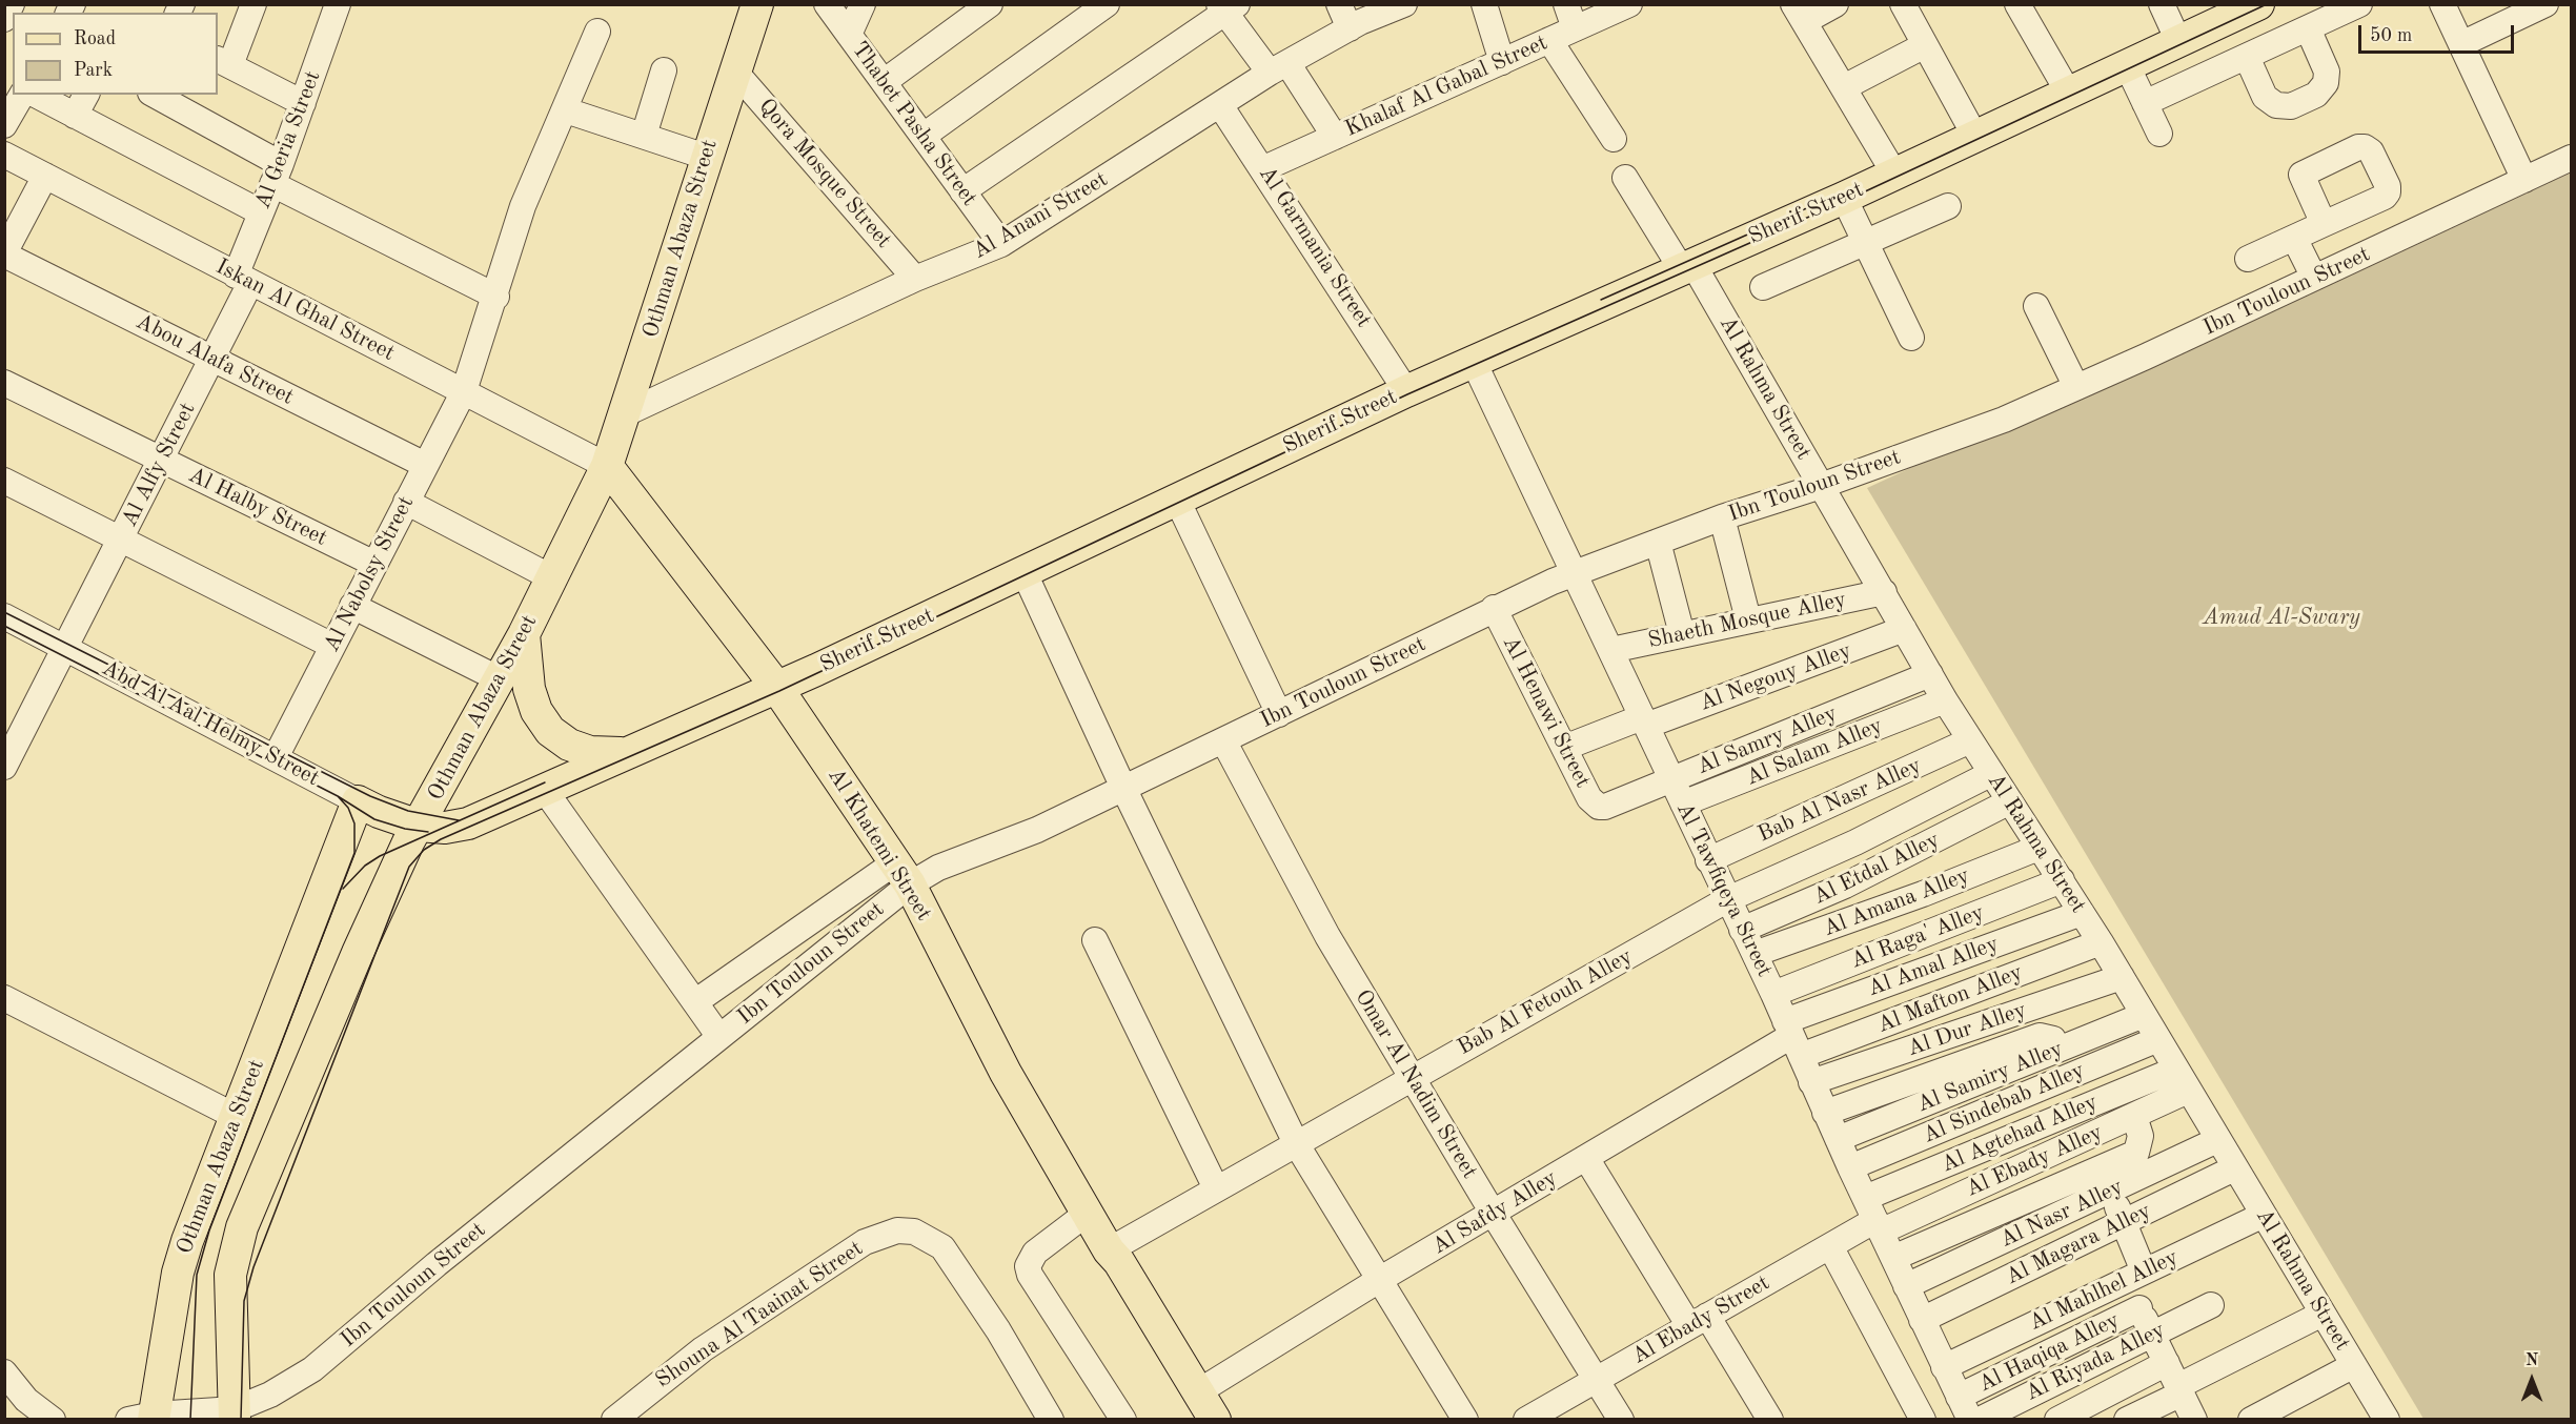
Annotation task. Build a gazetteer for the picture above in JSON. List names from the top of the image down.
{
  "streets": {
    "main road": [
      "Sherif Street",
      "Othman Abaza Street",
      "Abd Al Aal Helmy Street",
      "Al Khatemi Street"
    ],
    "street": [
      "Khalaf Al Gabal Street",
      "Thabet Pasha Street",
      "Al Geria Street",
      "Qora Mosque Street",
      "Al Anani Street",
      "Al Garmania Street",
      "Ibn Touloun Street",
      "Iskan Al Ghal Street",
      "Abou Alafa Street",
      "Al Rahma Street",
      "Al Alfy Street",
      "Al Halby Street",
      "Al Nabolsy Street",
      "Shaeth Mosque Alley",
      "Al Negouy Alley",
      "Al Henawi Street",
      "Al Samry Alley",
      "Al Salam Alley",
      "Bab Al Nasr Alley",
      "Al Etdal Alley",
      "Al Tawfiqeya Street",
      "Al Amana Alley",
      "Al Raga' Alley",
      "Al Amal Alley",
      "Al Mafton Alley",
      "Bab Al Fetouh Alley",
      "Al Dur Alley",
      "Al Samiry Alley",
      "Omar Al Nadim Street",
      "Al Sindebab Alley",
      "Al Agtehad Alley",
      "Al Ebady Alley",
      "Al Safdy Alley",
      "Al Nasr Alley",
      "Al Magara Alley",
      "Al Mahlhel Alley",
      "Shouna Al Taainat Street",
      "Al Ebady Street",
      "Al Haqiqa Alley",
      "Al Riyada Alley"
    ]
  },
  "crossings": [
    ["Khalaf Al Gabal Street", "Al Garmania Street"],
    ["Thabet Pasha Street", "Al Anani Street"],
    ["Al Geria Street", "Iskan Al Ghal Street"],
    ["Al Geria Street", "Al Alfy Street"],
    ["Qora Mosque Street", "Al Anani Street"],
    ["Qora Mosque Street", "Othman Abaza Street"],
    ["Sherif Street", "Othman Abaza Street"],
    ["Sherif Street", "Al Garmania Street"],
    ["Sherif Street", "Al Rahma Street"],
    ["Sherif Street", "Abd Al Aal Helmy Street"],
    ["Sherif Street", "Al Khatemi Street"],
    ["Sherif Street", "Al Tawfiqeya Street"],
    ["Al Anani Street", "Othman Abaza Street"],
    ["Al Anani Street", "Al Garmania Street"],
    ["Othman Abaza Street", "Ibn Touloun Street"],
    ["Othman Abaza Street", "Iskan Al Ghal Street"],
    ["Othman Abaza Street", "Abd Al Aal Helmy Street"],
    ["Othman Abaza Street", "Al Khatemi Street"],
    ["Ibn Touloun Street", "Al Rahma Street"],
    ["Ibn Touloun Street", "Al Henawi Street"],
    ["Ibn Touloun Street", "Al Khatemi Street"],
    ["Ibn Touloun Street", "Al Tawfiqeya Street"],
    ["Ibn Touloun Street", "Omar Al Nadim Street"],
    ["Iskan Al Ghal Street", "Al Alfy Street"],
    ["Iskan Al Ghal Street", "Al Nabolsy Street"],
    ["Iskan Al Ghal Street", "Al Khatemi Street"],
    ["Abou Alafa Street", "Al Alfy Street"],
    ["Abou Alafa Street", "Al Nabolsy Street"],
    ["Al Rahma Street", "Shaeth Mosque Alley"],
    ["Al Rahma Street", "Al Negouy Alley"],
    ["Al Rahma Street", "Al Samry Alley"],
    ["Al Rahma Street", "Al Salam Alley"],
    ["Al Rahma Street", "Bab Al Nasr Alley"],
    ["Al Rahma Street", "Al Etdal Alley"],
    ["Al Rahma Street", "Al Amana Alley"],
    ["Al Rahma Street", "Al Raga' Alley"],
    ["Al Rahma Street", "Al Amal Alley"],
    ["Al Rahma Street", "Al Mafton Alley"],
    ["Al Rahma Street", "Bab Al Fetouh Alley"],
    ["Al Rahma Street", "Al Dur Alley"],
    ["Al Rahma Street", "Al Samiry Alley"],
    ["Al Rahma Street", "Al Sindebab Alley"],
    ["Al Rahma Street", "Al Agtehad Alley"],
    ["Al Rahma Street", "Al Ebady Alley"],
    ["Al Rahma Street", "Al Nasr Alley"],
    ["Al Rahma Street", "Al Magara Alley"],
    ["Al Rahma Street", "Al Mahlhel Alley"],
    ["Al Alfy Street", "Al Halby Street"],
    ["Al Alfy Street", "Abd Al Aal Helmy Street"],
    ["Al Halby Street", "Al Nabolsy Street"],
    ["Al Nabolsy Street", "Abd Al Aal Helmy Street"],
    ["Shaeth Mosque Alley", "Al Tawfiqeya Street"],
    ["Al Negouy Alley", "Al Henawi Street"],
    ["Al Negouy Alley", "Al Tawfiqeya Street"],
    ["Al Henawi Street", "Al Samry Alley"],
    ["Al Samry Alley", "Al Tawfiqeya Street"],
    ["Al Salam Alley", "Al Tawfiqeya Street"],
    ["Bab Al Nasr Alley", "Al Tawfiqeya Street"],
    ["Al Khatemi Street", "Bab Al Fetouh Alley"],
    ["Al Khatemi Street", "Al Safdy Alley"],
    ["Al Etdal Alley", "Al Tawfiqeya Street"],
    ["Al Tawfiqeya Street", "Al Amana Alley"],
    ["Al Tawfiqeya Street", "Al Raga' Alley"],
    ["Al Tawfiqeya Street", "Al Amal Alley"],
    ["Al Tawfiqeya Street", "Al Mafton Alley"],
    ["Al Tawfiqeya Street", "Bab Al Fetouh Alley"],
    ["Al Tawfiqeya Street", "Al Dur Alley"],
    ["Al Tawfiqeya Street", "Al Samiry Alley"],
    ["Al Tawfiqeya Street", "Al Sindebab Alley"],
    ["Al Tawfiqeya Street", "Al Agtehad Alley"],
    ["Al Tawfiqeya Street", "Al Ebady Alley"],
    ["Al Tawfiqeya Street", "Al Safdy Alley"],
    ["Al Tawfiqeya Street", "Al Nasr Alley"],
    ["Al Tawfiqeya Street", "Al Magara Alley"],
    ["Al Tawfiqeya Street", "Al Mahlhel Alley"],
    ["Al Tawfiqeya Street", "Al Ebady Street"],
    ["Al Tawfiqeya Street", "Al Haqiqa Alley"],
    ["Al Amal Alley", "Al Mafton Alley"],
    ["Al Amal Alley", "Al Safdy Alley"],
    ["Al Mafton Alley", "Al Safdy Alley"],
    ["Bab Al Fetouh Alley", "Omar Al Nadim Street"],
    ["Omar Al Nadim Street", "Al Safdy Alley"],
    ["Omar Al Nadim Street", "Al Ebady Street"],
    ["Al Agtehad Alley", "Al Ebady Alley"],
    ["Al Agtehad Alley", "Al Ebady Street"],
    ["Al Ebady Alley", "Al Ebady Street"]
  ],
  "parks": ["Amud Al-Swary"],
  "legend": ["Road", "Park"],
  "scale_bar": "50 m",
  "north": "top"
}
